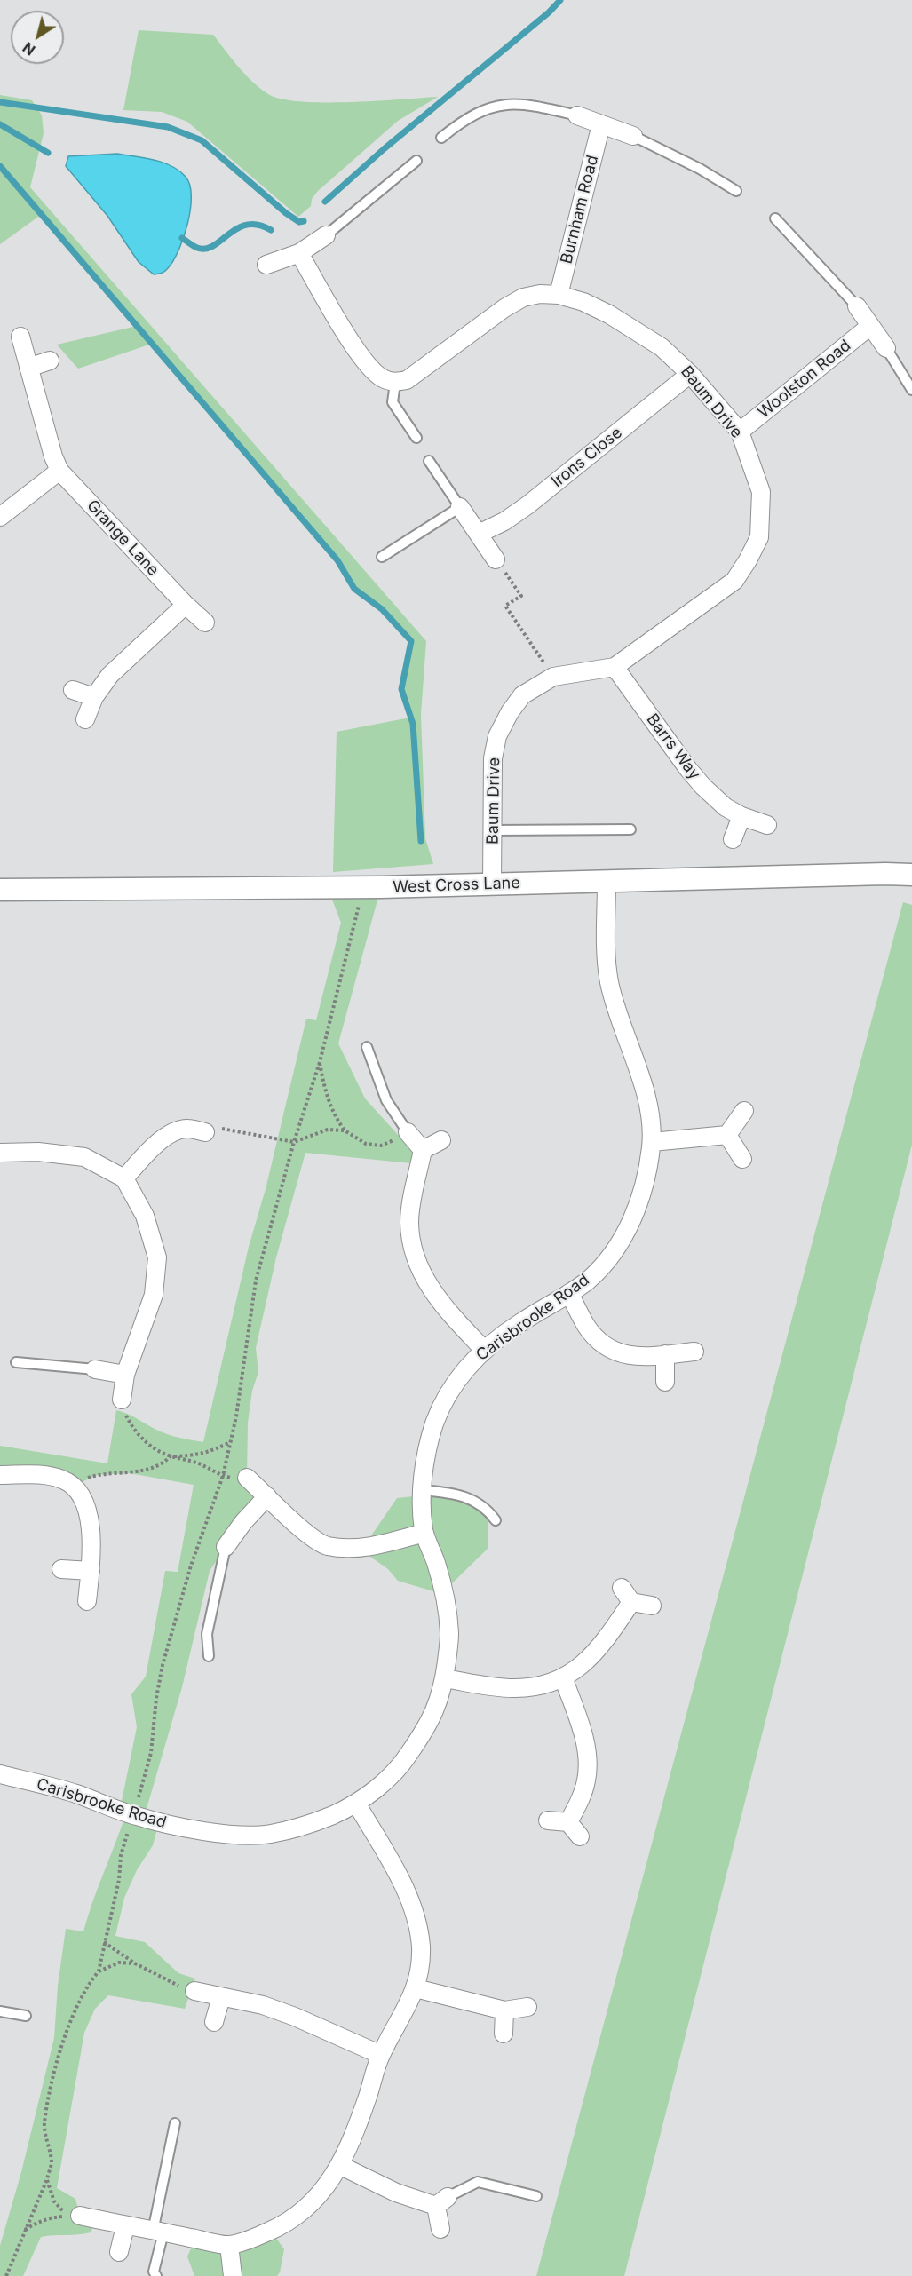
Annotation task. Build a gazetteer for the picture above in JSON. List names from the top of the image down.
{
  "streets": {
    "street": [
      "Burnham Road",
      "Woolston Road",
      "Baum Drive",
      "Irons Close",
      "Grange Lane",
      "Barrs Way",
      "West Cross Lane",
      "Carisbrooke Road"
    ]
  },
  "crossings": [
    ["Burnham Road", "Baum Drive"],
    ["Woolston Road", "Baum Drive"],
    ["Baum Drive", "Irons Close"],
    ["Baum Drive", "Barrs Way"],
    ["Baum Drive", "West Cross Lane"],
    ["West Cross Lane", "Carisbrooke Road"]
  ],
  "north": "bottom left"
}
